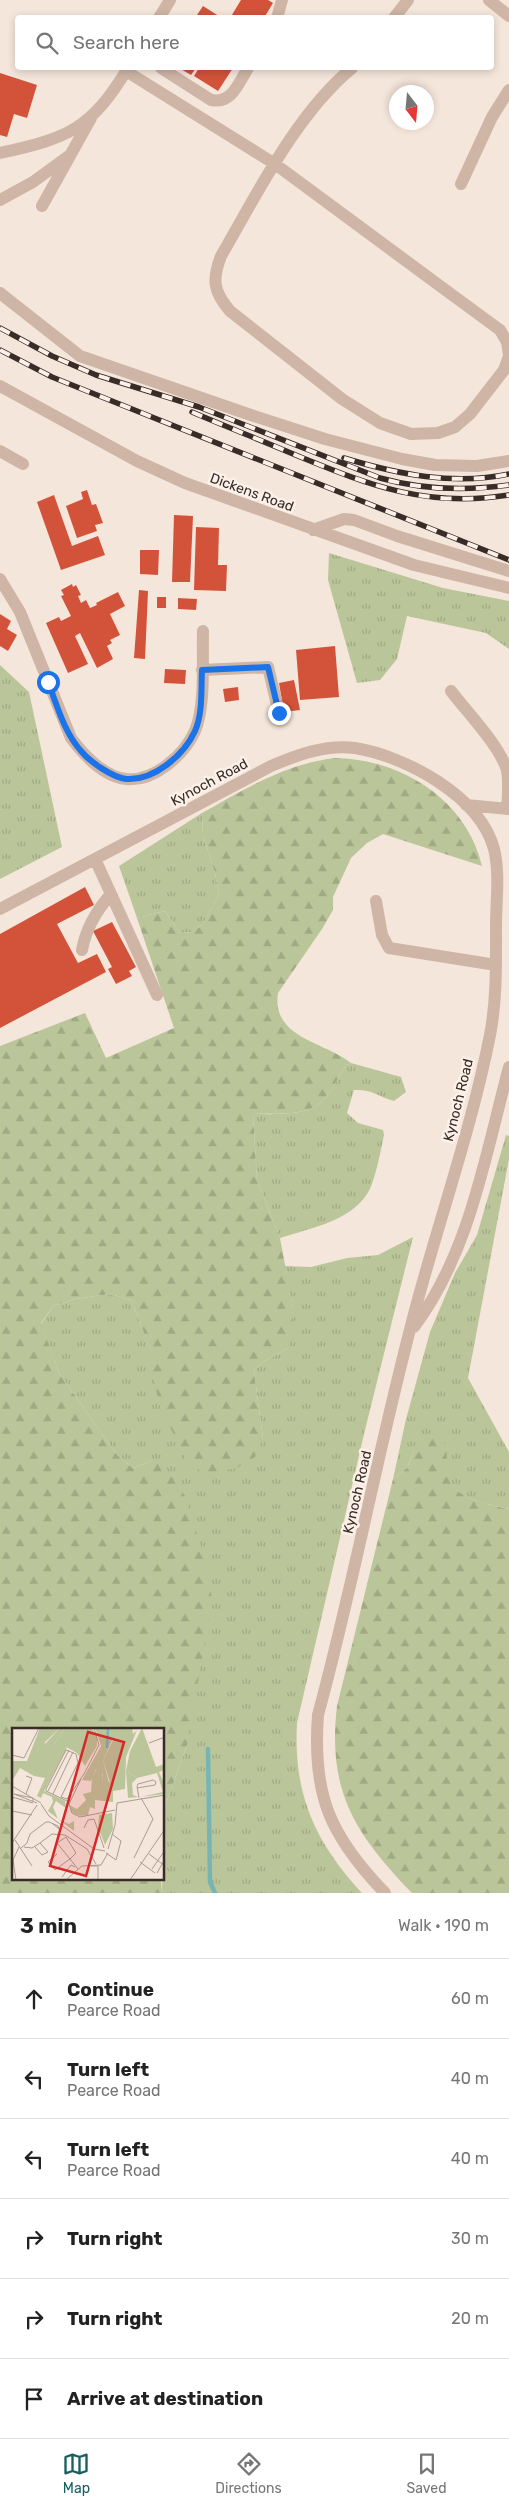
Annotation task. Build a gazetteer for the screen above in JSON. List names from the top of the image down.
{
  "streets": {
    "street": ["Dickens Road", "Kynoch Road"]
  },
  "north": "bottom",
  "page": {
    "search": "Search here",
    "heading": ["3 min", "Walk · 190 m"],
    "list": [
      ["Continue", "Pearce Road", "60 m"],
      ["Turn left", "Pearce Road", "40 m"],
      ["Turn left", "Pearce Road", "40 m"],
      ["Turn right", "30 m"],
      ["Turn right", "20 m"],
      "Arrive at destination"
    ],
    "nav": ["Map", "Directions", "Saved"]
  }
}
